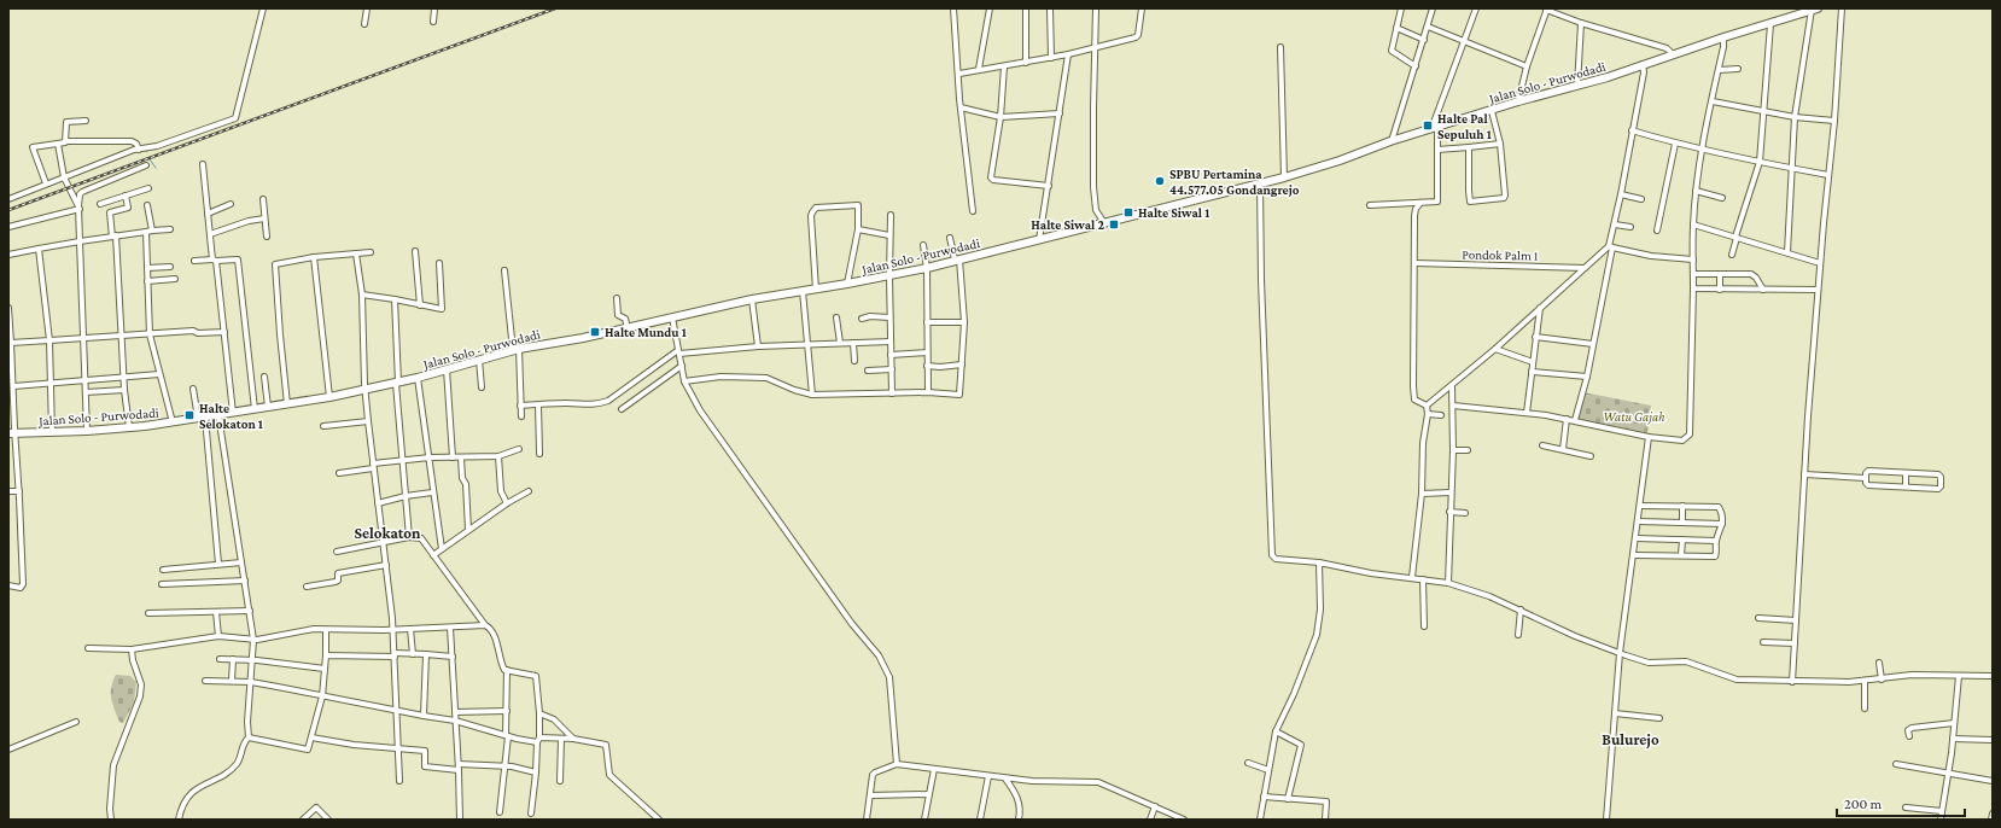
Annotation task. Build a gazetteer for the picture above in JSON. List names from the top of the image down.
{
  "streets": {
    "main road": ["Jalan Solo - Purwodadi"],
    "street": ["Pondok Palm 1"]
  },
  "districts": ["Selokaton", "Bulurejo"],
  "parks": ["Watu Gajah"],
  "places": {
    "transit": [
      "Halte Pal Sepuluh 1",
      "Halte Siwal 1",
      "Halte Siwal 2",
      "Halte Mundu 1",
      "Halte Selokaton 1"
    ],
    "other": ["SPBU Pertamina 44.577.05 Gondangrejo"]
  },
  "scale_bar": "200 m"
}
